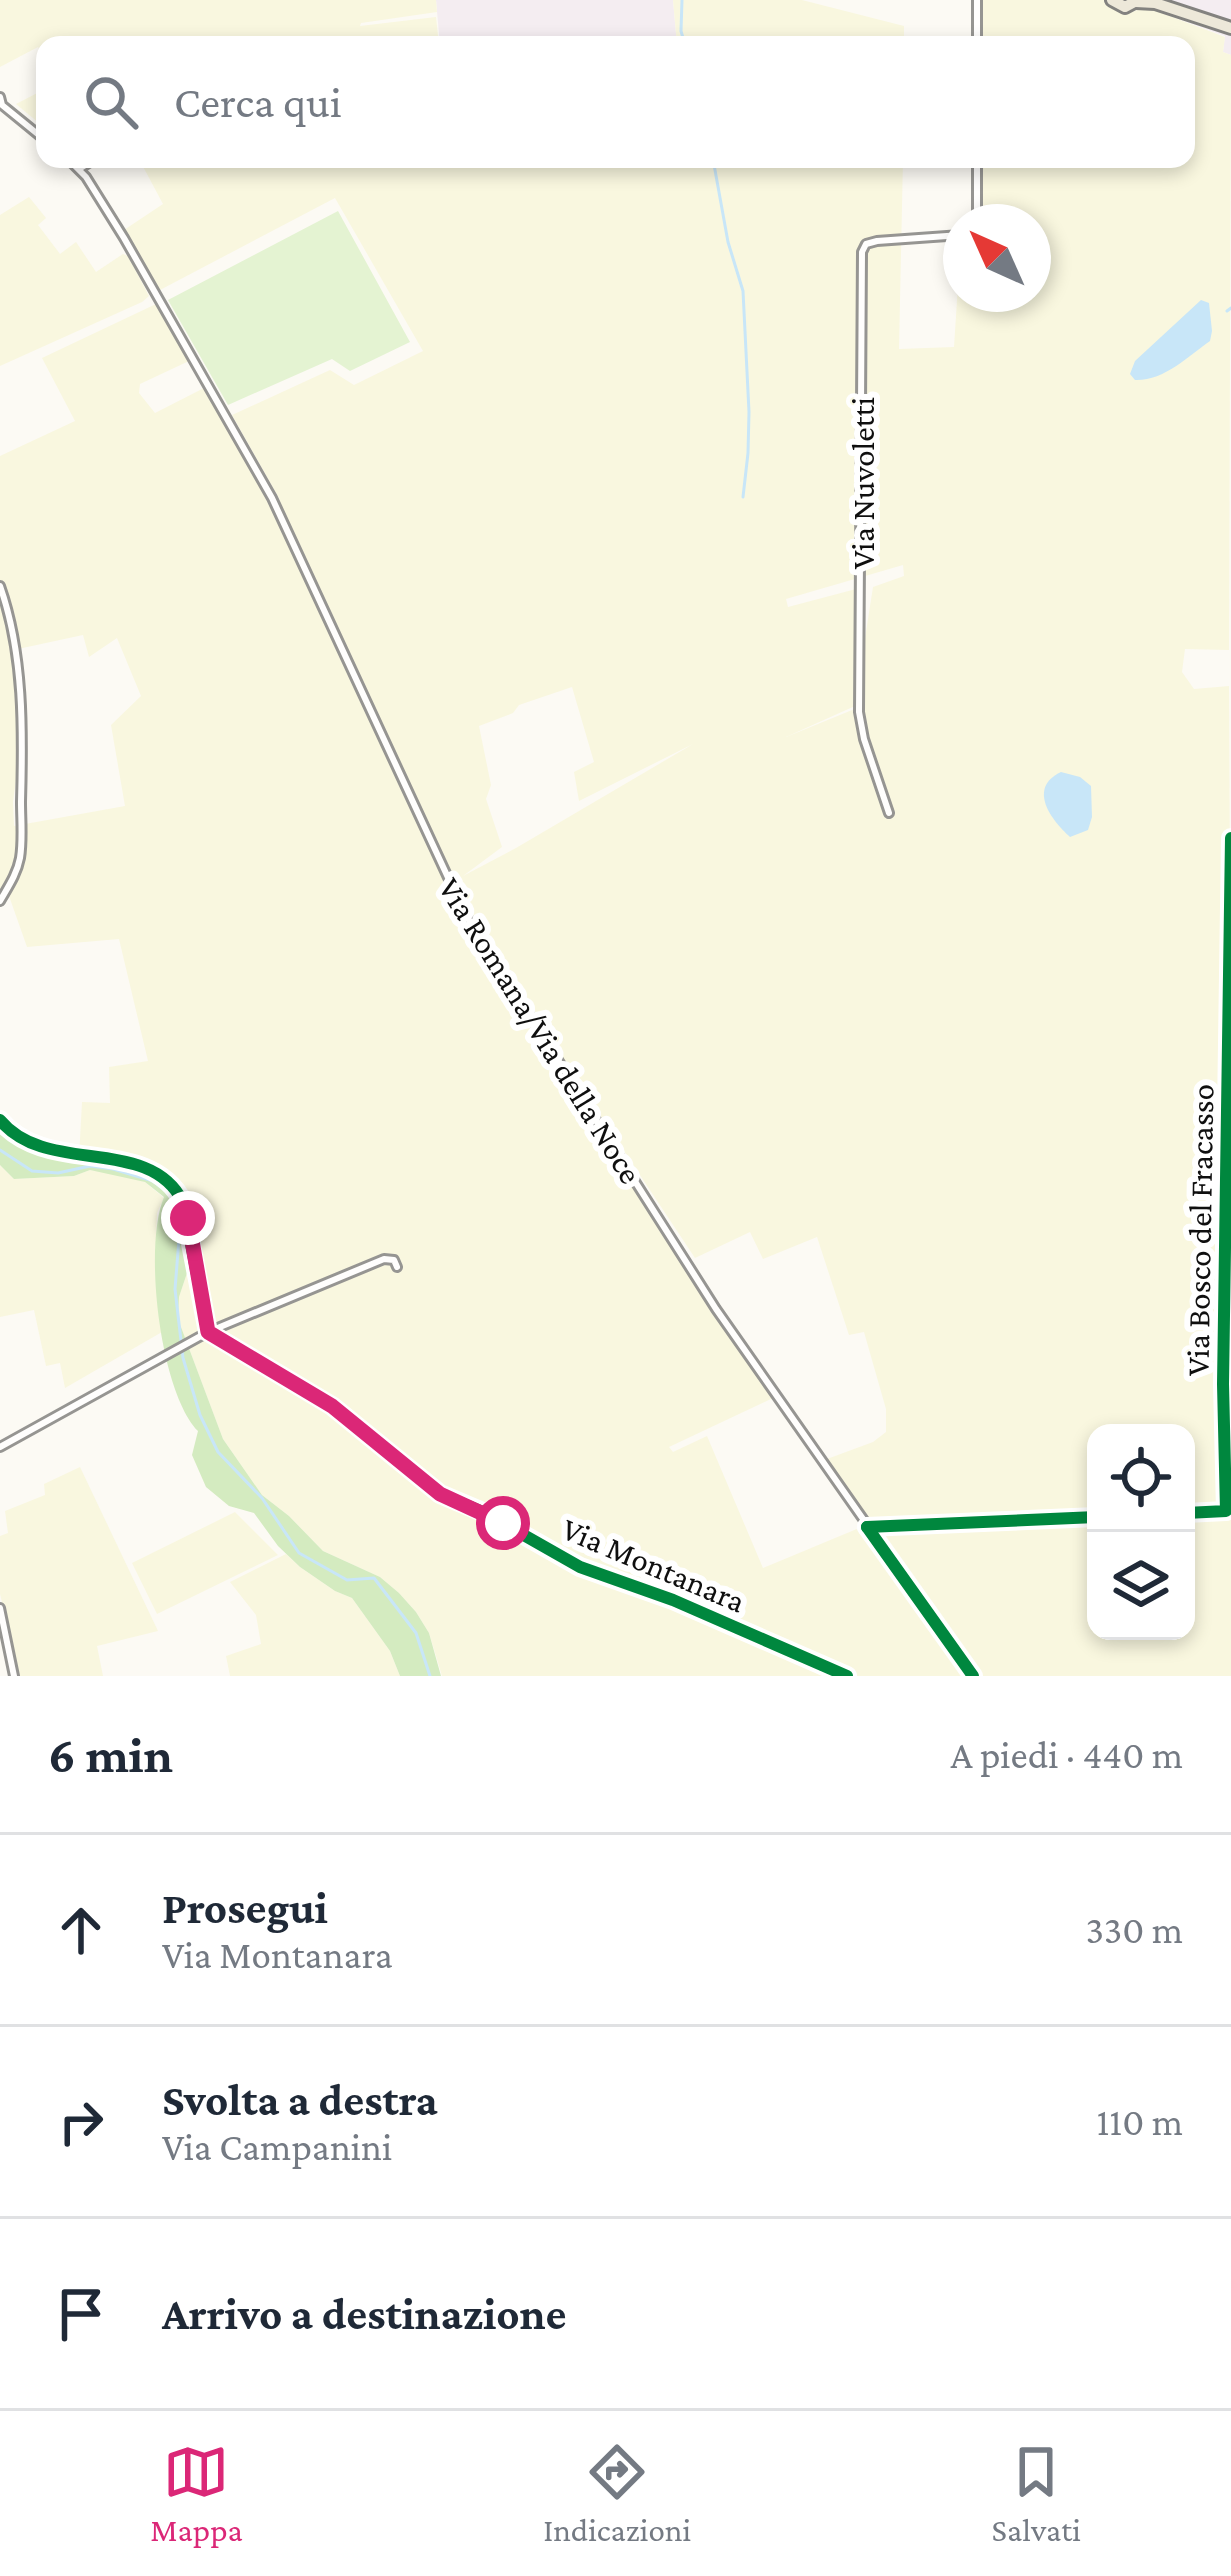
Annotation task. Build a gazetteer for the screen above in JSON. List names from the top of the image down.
{
  "streets": {
    "street": [
      "Via Nuvoletti",
      "Via Romana/Via della Noce",
      "Via Bosco del Fracasso",
      "Via Montanara"
    ]
  },
  "north": "top left",
  "page": {
    "search": "Cerca qui",
    "heading": ["6 min", "A piedi · 440 m"],
    "list": [
      ["Prosegui", "Via Montanara", "330 m"],
      ["Svolta a destra", "Via Campanini", "110 m"],
      "Arrivo a destinazione"
    ],
    "nav": ["Mappa", "Indicazioni", "Salvati"]
  }
}
